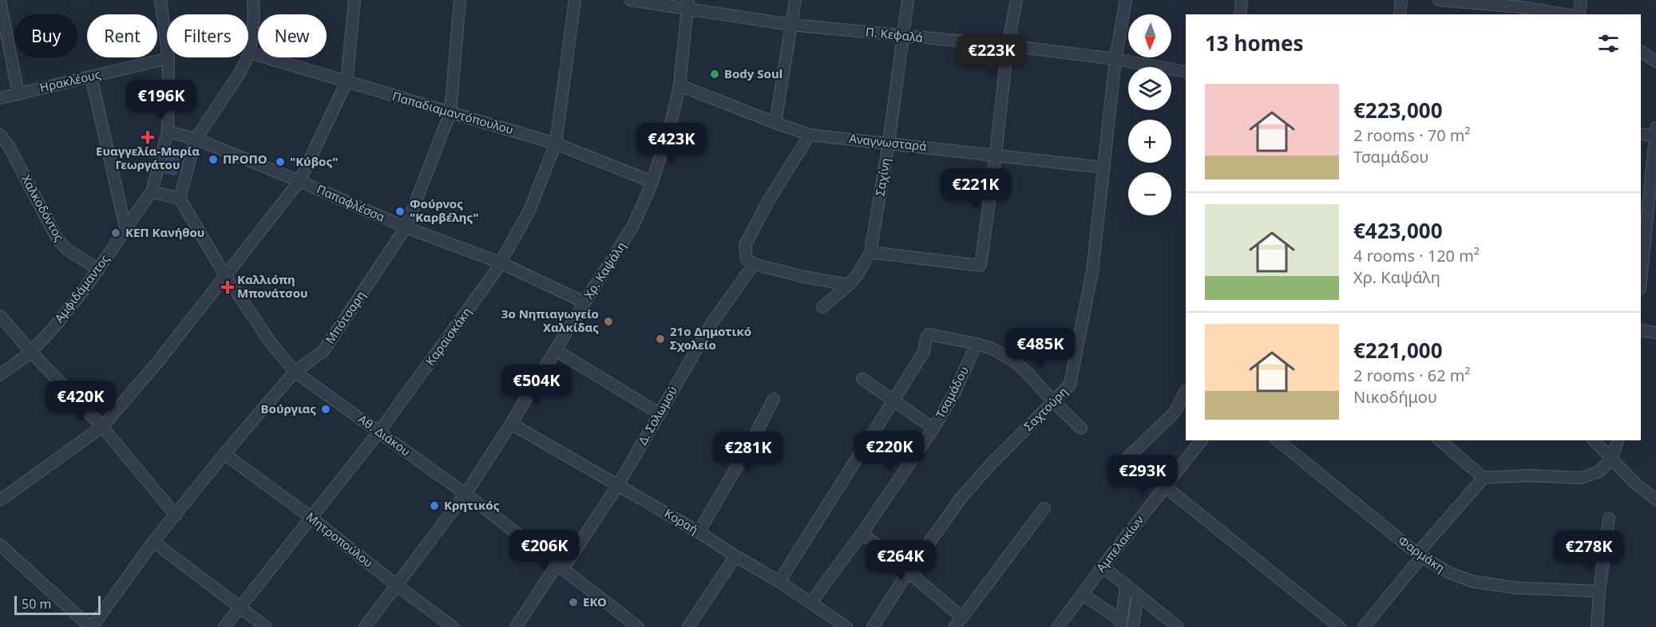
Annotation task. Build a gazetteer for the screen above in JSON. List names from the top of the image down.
{
  "streets": {
    "street": [
      "Π. Κεφαλά",
      "Ηρακλέους",
      "Παπαδιαμαντόπουλου",
      "Αναγνωσταρά",
      "Σαχίνη",
      "Παπαφλέσσα",
      "Χαλκοδόντος",
      "Χρ. Καψάλη",
      "Αμφιδάμαντος",
      "Μπότσαρη",
      "Καραϊσκάκη",
      "Τσαμάδου",
      "Σαχτούρη",
      "Δ. Σολωμού",
      "Αθ. Διάκου",
      "Κοραή",
      "Μητροπούλου",
      "Αμπελακίων",
      "Φαρμάκη"
    ]
  },
  "crossings": [
    ["Π. Κεφαλά", "Σαχίνη"],
    ["Π. Κεφαλά", "Χρ. Καψάλη"],
    ["Π. Κεφαλά", "Σαχτούρη"],
    ["Παπαδιαμαντόπουλου", "Χρ. Καψάλη"],
    ["Παπαδιαμαντόπουλου", "Μπότσαρη"],
    ["Παπαδιαμαντόπουλου", "Καραϊσκάκη"],
    ["Αναγνωσταρά", "Σαχίνη"],
    ["Αναγνωσταρά", "Χρ. Καψάλη"],
    ["Αναγνωσταρά", "Σαχτούρη"],
    ["Αναγνωσταρά", "Δ. Σολωμού"],
    ["Παπαφλέσσα", "Χρ. Καψάλη"],
    ["Παπαφλέσσα", "Μπότσαρη"],
    ["Παπαφλέσσα", "Καραϊσκάκη"],
    ["Χαλκοδόντος", "Αμφιδάμαντος"],
    ["Χρ. Καψάλη", "Αθ. Διάκου"],
    ["Χρ. Καψάλη", "Κοραή"],
    ["Χρ. Καψάλη", "Μητροπούλου"],
    ["Μπότσαρη", "Αθ. Διάκου"],
    ["Μπότσαρη", "Μητροπούλου"],
    ["Καραϊσκάκη", "Αθ. Διάκου"],
    ["Καραϊσκάκη", "Μητροπούλου"],
    ["Τσαμάδου", "Κοραή"],
    ["Δ. Σολωμού", "Αθ. Διάκου"],
    ["Δ. Σολωμού", "Κοραή"]
  ],
  "places": {
    "other": [
      "Body Soul",
      "ΠΡΟΠΟ",
      "\"Κύβος\"",
      "Φούρνος \"Καρβέλης\"",
      "ΚΕΠ Κανήθου",
      "3ο Νηπιαγωγείο Χαλκίδας",
      "21ο Δημοτικό Σχολείο",
      "Βούργιας",
      "Κρητικός",
      "ΕΚΟ"
    ],
    "health": ["Ευαγγελία-Μαρία Γεωργάτου", "Καλλιόπη Μπονάτσου"]
  },
  "scale_bar": "50 m",
  "north": "bottom",
  "page": {
    "map_buttons": ["+", "−"],
    "chip": [
      "Buy",
      "Rent",
      "Filters",
      "New"
    ],
    "heading": "13 homes",
    "price": [
      "€223K",
      "€196K",
      "€423K",
      "€221K",
      "€485K",
      "€504K",
      "€420K",
      "€220K",
      "€281K",
      "€293K",
      "€206K",
      "€278K",
      "€264K"
    ],
    "list": [
      {
        "name": "€223,000",
        "note": "2 rooms · 70 m² · Τσαμάδου"
      },
      {
        "name": "€423,000",
        "note": "4 rooms · 120 m² · Χρ. Καψάλη"
      },
      {
        "name": "€221,000",
        "note": "2 rooms · 62 m² · Νικοδήμου"
      }
    ],
    "scale": "50 m"
  }
}
